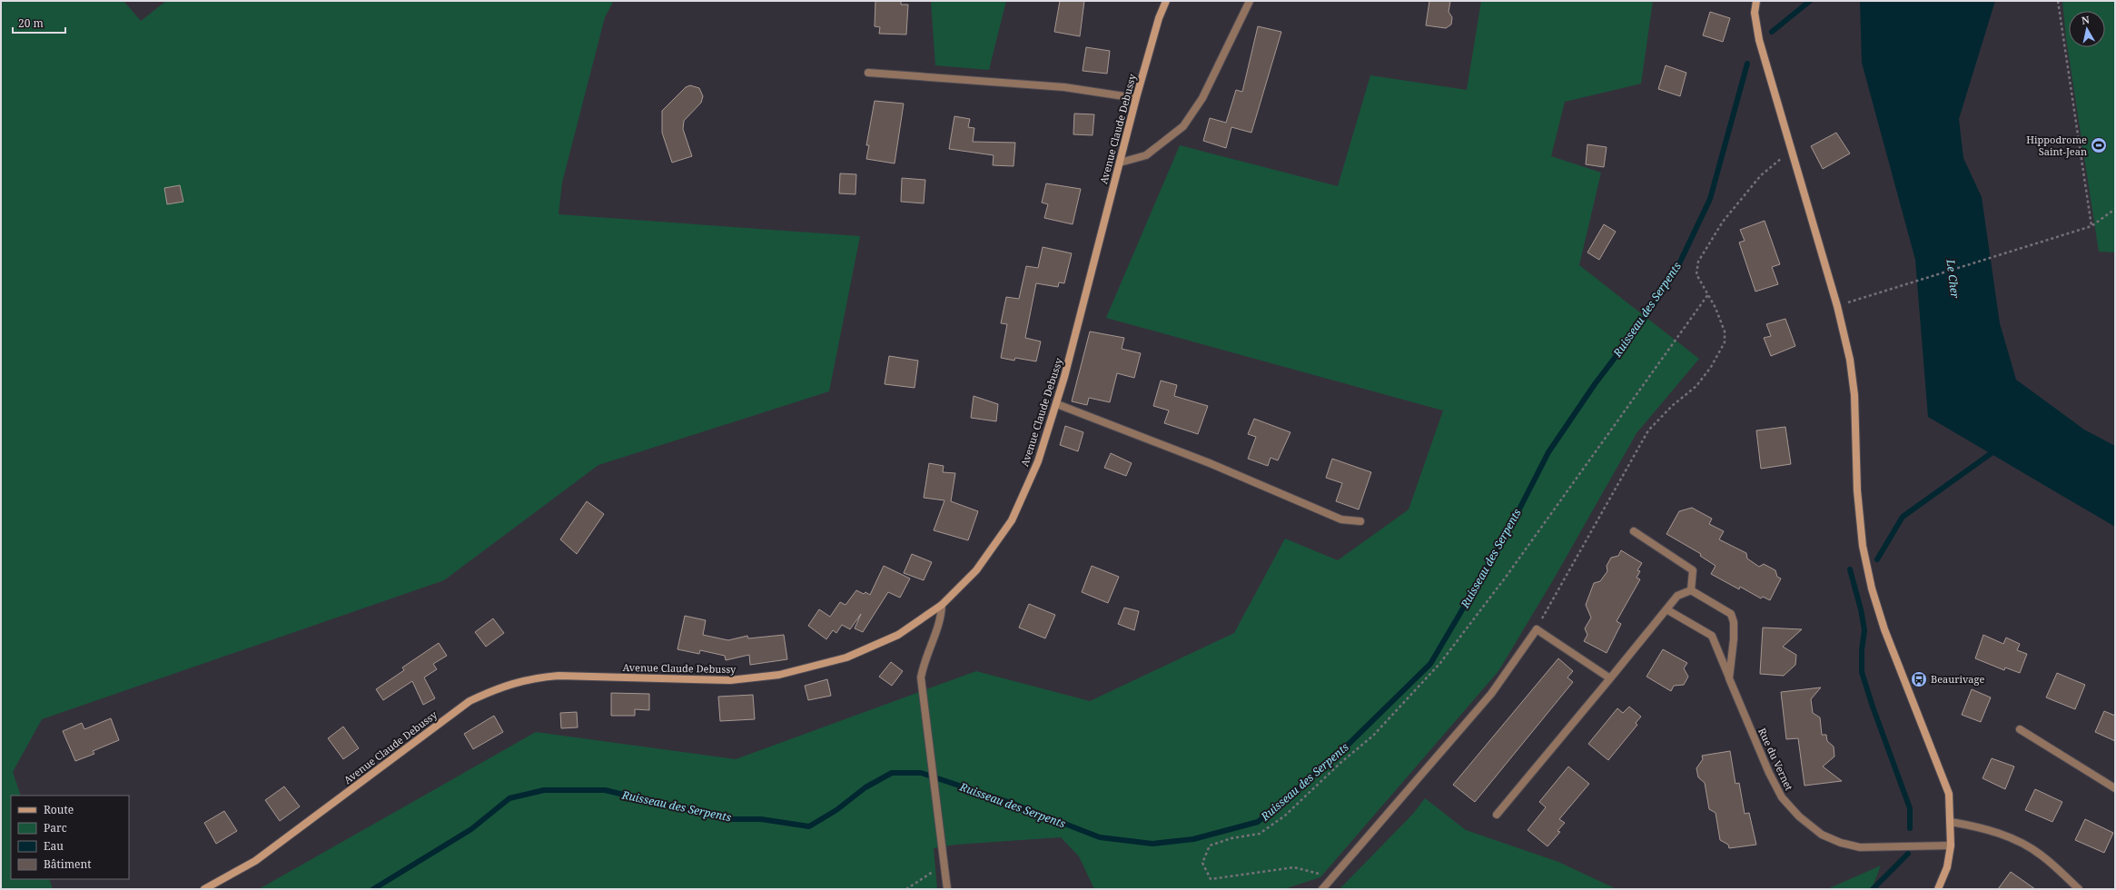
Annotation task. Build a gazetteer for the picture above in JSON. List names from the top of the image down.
{
  "streets": {
    "main road": ["Avenue Claude Debussy"],
    "street": ["Rue du Vernet"]
  },
  "water": ["Le Cher", "Ruisseau des Serpents"],
  "places": {
    "sports": ["Hippodrome Saint-Jean"],
    "bus stop": ["Beaurivage"]
  },
  "legend": [
    "Route",
    "Parc",
    "Eau",
    "Bâtiment"
  ],
  "scale_bar": "20 m",
  "north": "top"
}
